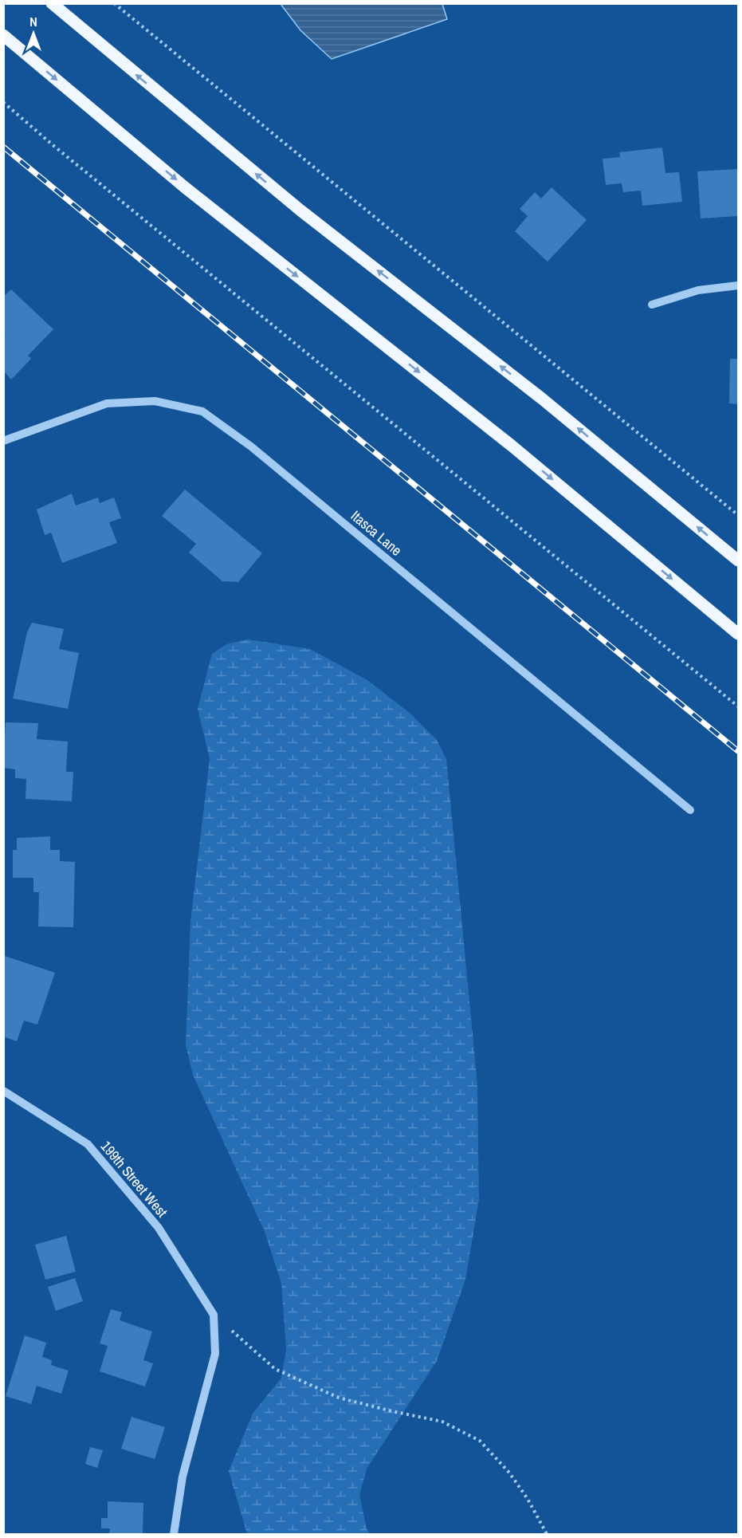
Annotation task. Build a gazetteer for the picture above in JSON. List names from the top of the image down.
{
  "streets": {
    "street": ["Itasca Lane", "199th Street West"]
  },
  "north": "top"
}
